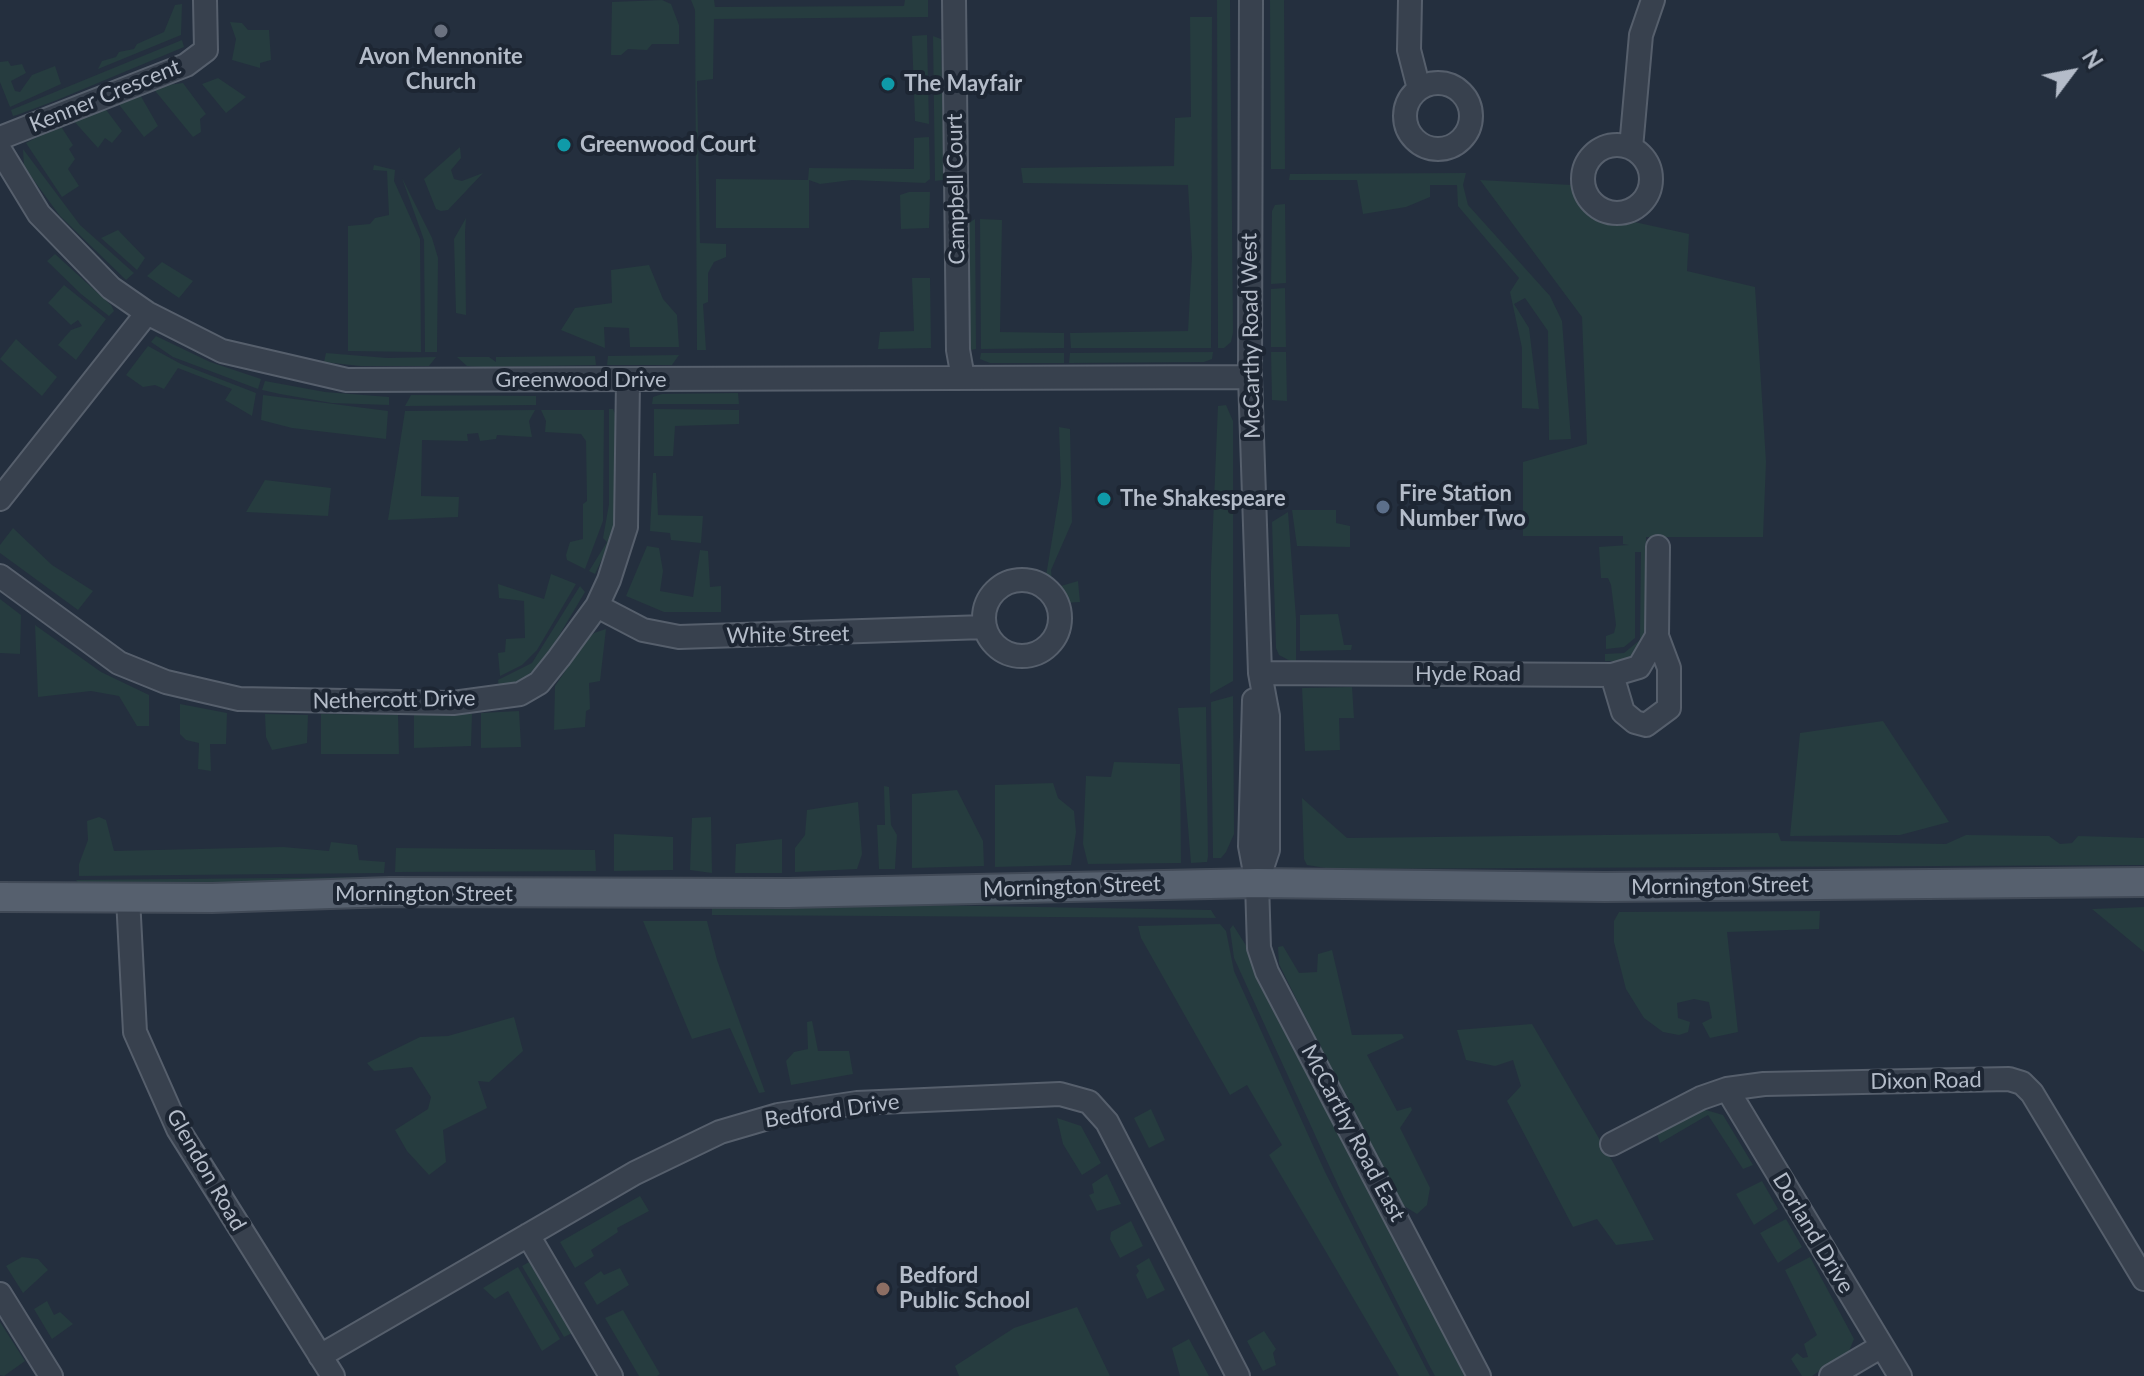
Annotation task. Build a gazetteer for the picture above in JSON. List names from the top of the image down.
{
  "streets": {
    "main road": ["Mornington Street"],
    "street": [
      "Kenner Crescent",
      "Campbell Court",
      "McCarthy Road West",
      "Greenwood Drive",
      "White Street",
      "Hyde Road",
      "Nethercott Drive",
      "Dixon Road",
      "Bedford Drive",
      "McCarthy Road East",
      "Glendon Road",
      "Dorland Drive"
    ]
  },
  "crossings": [
    ["Campbell Court", "Greenwood Drive"],
    ["McCarthy Road West", "Greenwood Drive"],
    ["McCarthy Road West", "Hyde Road"],
    ["McCarthy Road West", "Mornington Street"],
    ["McCarthy Road West", "McCarthy Road East"],
    ["Greenwood Drive", "Nethercott Drive"],
    ["White Street", "Nethercott Drive"],
    ["Mornington Street", "McCarthy Road East"],
    ["Mornington Street", "Glendon Road"],
    ["Dixon Road", "Dorland Drive"],
    ["Bedford Drive", "Glendon Road"]
  ],
  "places": [
    "Avon Mennonite Church",
    "The Mayfair",
    "Greenwood Court",
    "The Shakespeare",
    "Fire Station Number Two",
    "Bedford Public School"
  ],
  "north": "top right"
}
